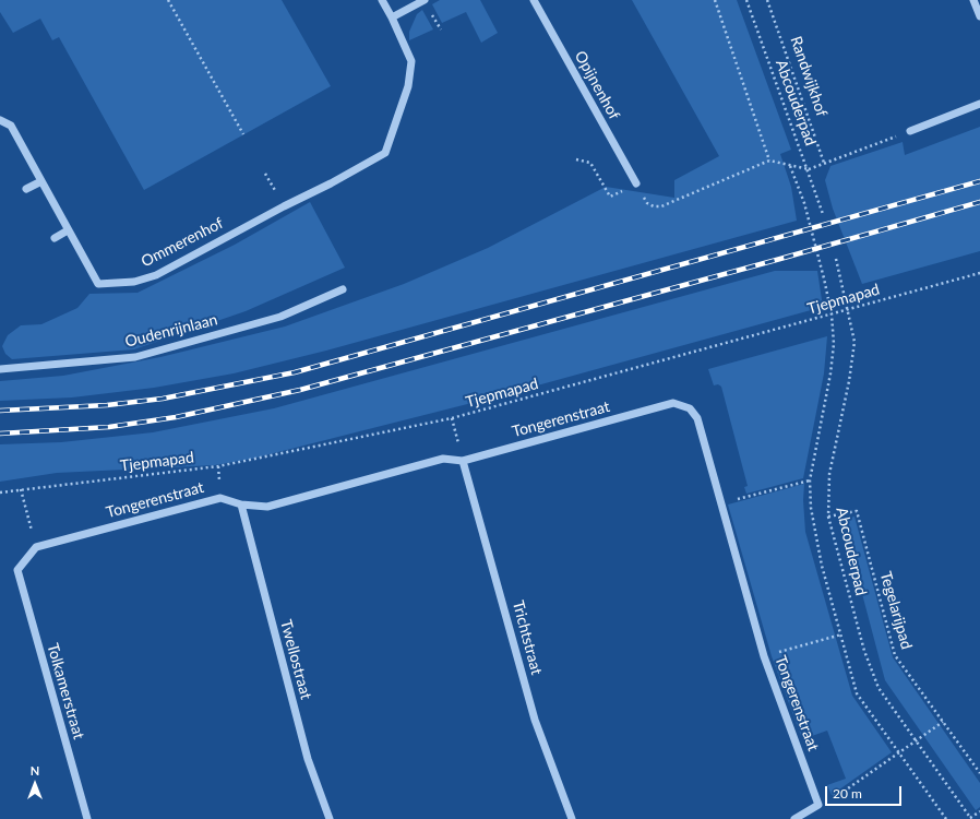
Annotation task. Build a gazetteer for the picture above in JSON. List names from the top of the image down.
{
  "streets": {
    "street": [
      "Opijnenhof",
      "Ommerenhof",
      "Oudenrijnlaan",
      "Tongerenstraat",
      "Trichtstraat",
      "Twellostraat",
      "Tolkamerstraat"
    ],
    "path": [
      "Randwijkhof",
      "Abcouderpad",
      "Tjepmapad",
      "Tegelarijpad"
    ]
  },
  "crossings": [
    ["Abcouderpad", "Tjepmapad"],
    ["Abcouderpad", "Tegelarijpad"],
    ["Tongerenstraat", "Trichtstraat"],
    ["Tongerenstraat", "Twellostraat"],
    ["Tongerenstraat", "Tolkamerstraat"]
  ],
  "scale_bar": "20 m",
  "north": "top"
}
